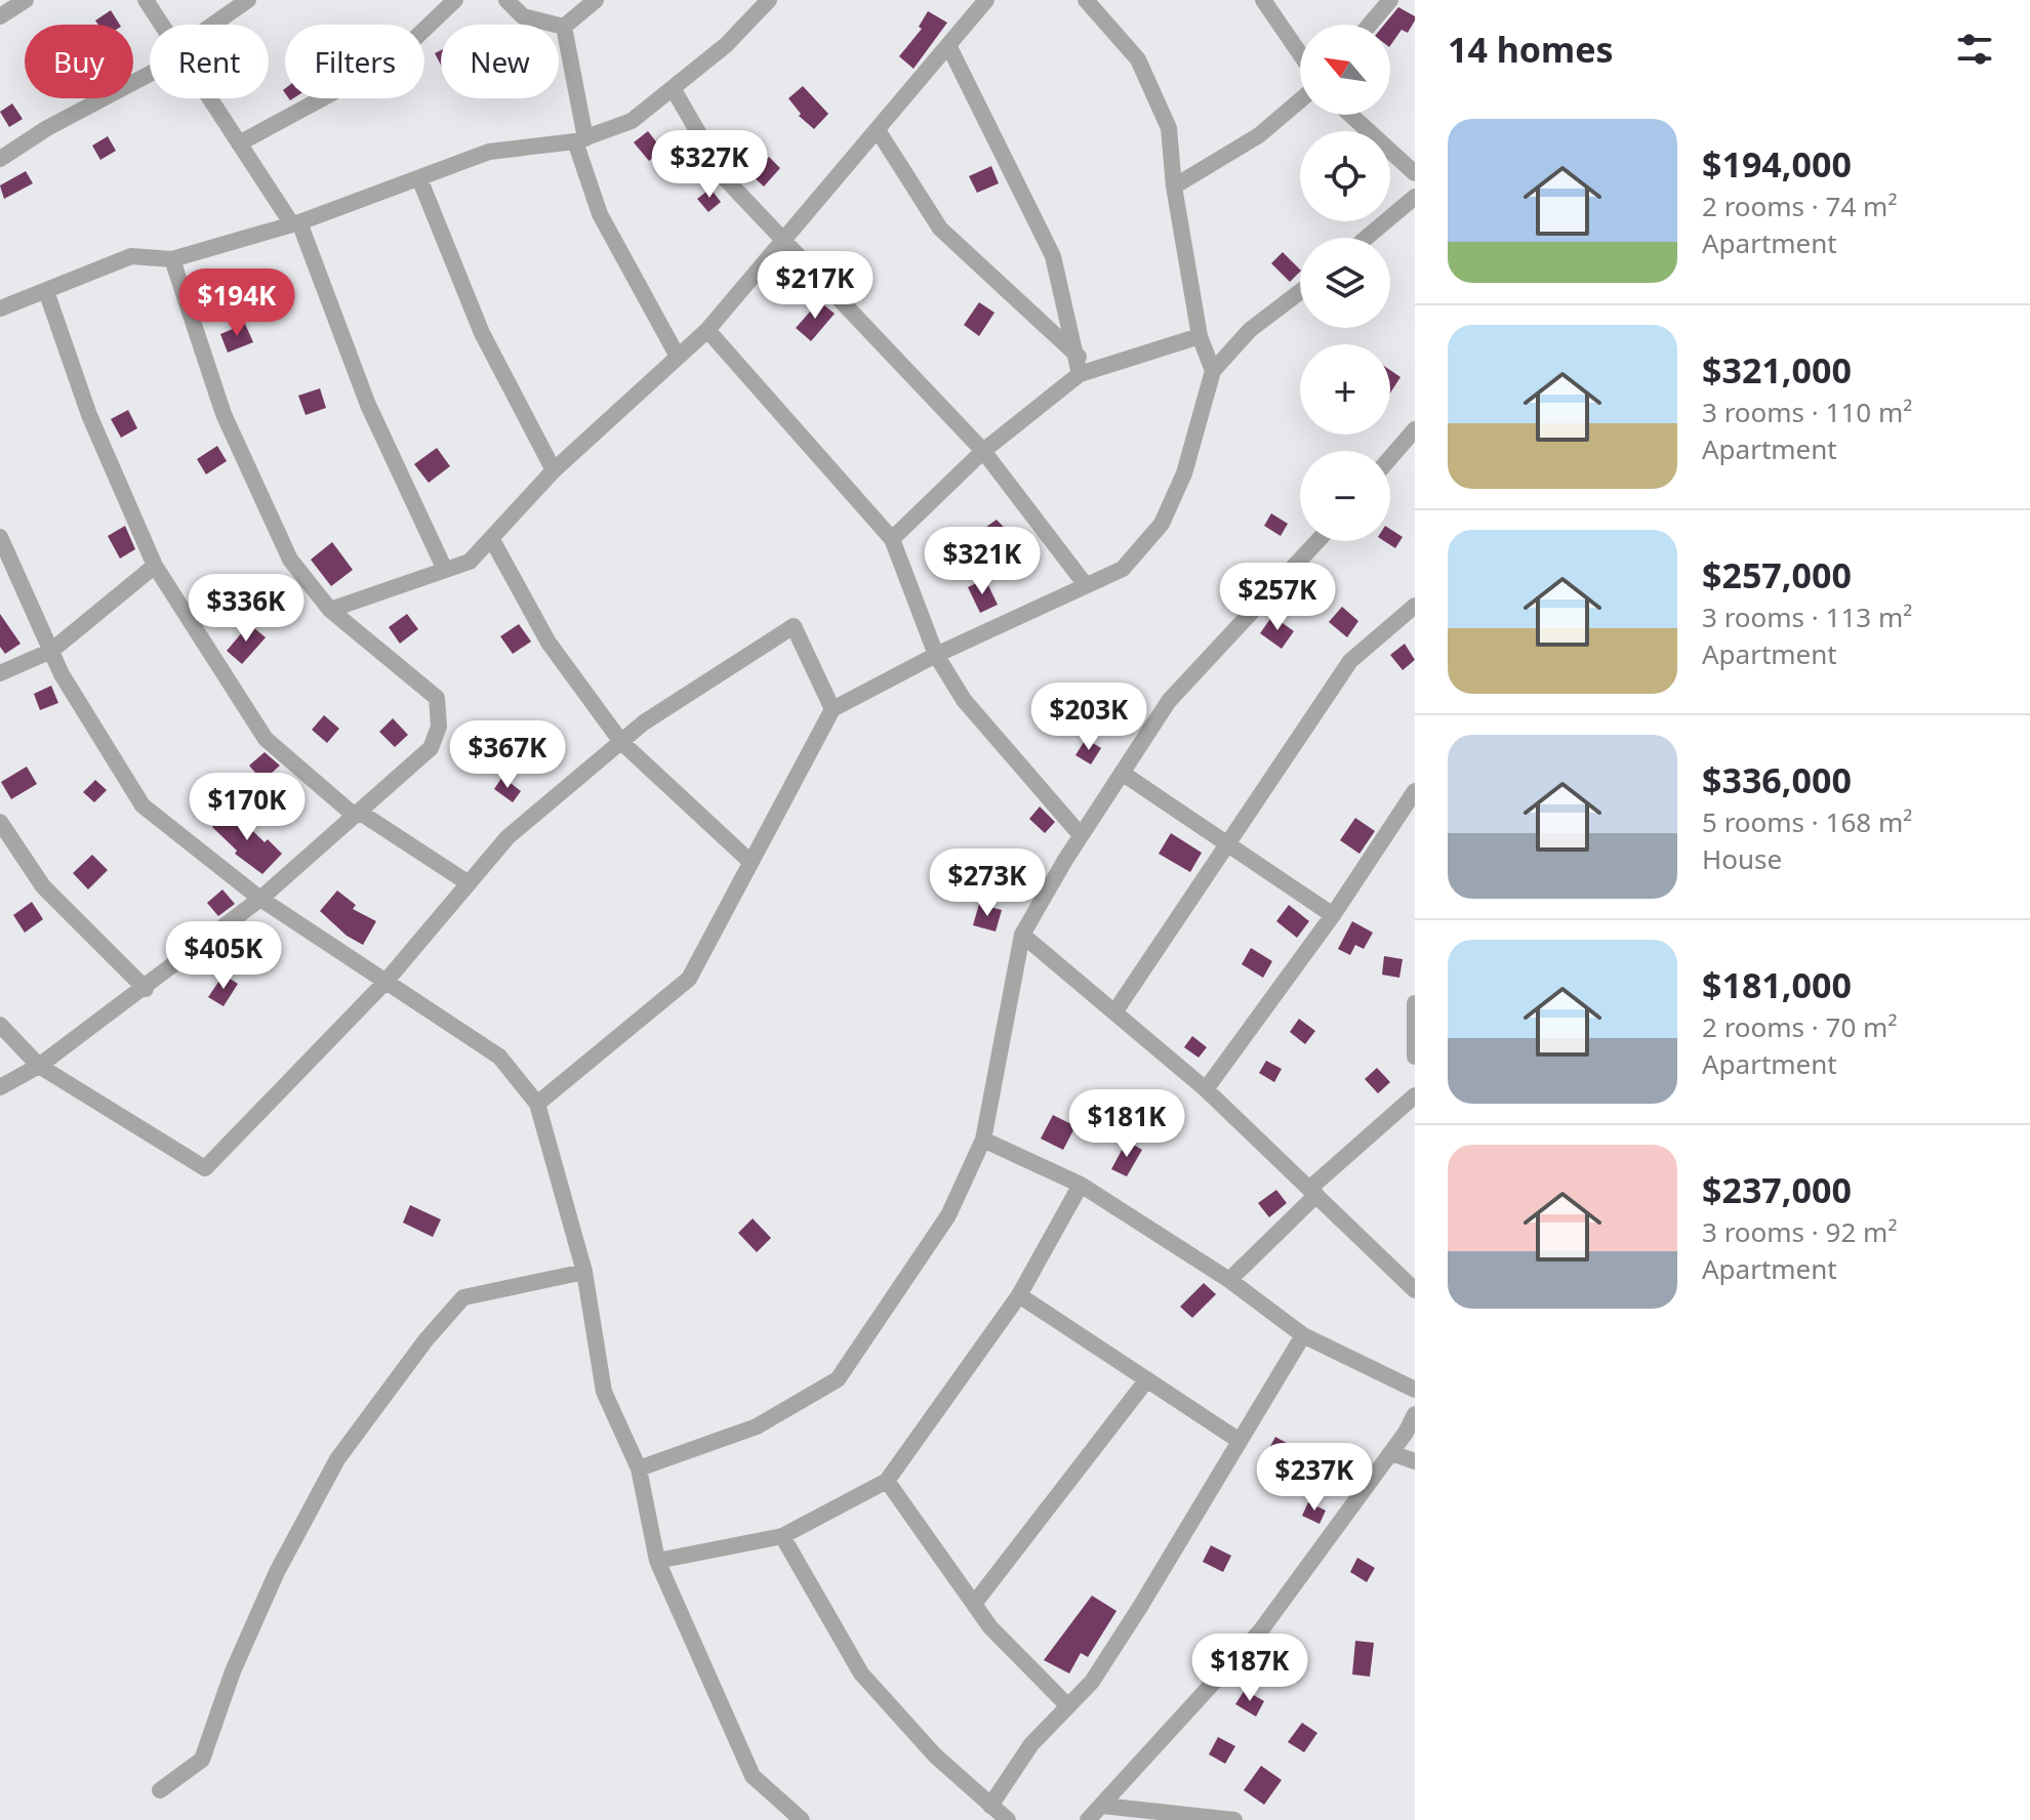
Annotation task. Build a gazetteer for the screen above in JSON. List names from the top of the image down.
{
  "north": "top left",
  "page": {
    "heading": "14 homes",
    "map_buttons": ["+", "−"],
    "chip": [
      "Buy",
      "Rent",
      "Filters",
      "New"
    ],
    "list": [
      {
        "name": "$194,000",
        "note": "2 rooms · 74 m² · Apartment"
      },
      {
        "name": "$321,000",
        "note": "3 rooms · 110 m² · Apartment"
      },
      {
        "name": "$257,000",
        "note": "3 rooms · 113 m² · Apartment"
      },
      {
        "name": "$336,000",
        "note": "5 rooms · 168 m² · House"
      },
      {
        "name": "$181,000",
        "note": "2 rooms · 70 m² · Apartment"
      },
      {
        "name": "$237,000",
        "note": "3 rooms · 92 m² · Apartment"
      }
    ],
    "price": [
      "$327K",
      "$217K",
      "$194K",
      "$321K",
      "$257K",
      "$336K",
      "$203K",
      "$367K",
      "$170K",
      "$273K",
      "$405K",
      "$181K",
      "$237K",
      "$187K"
    ]
  }
}
